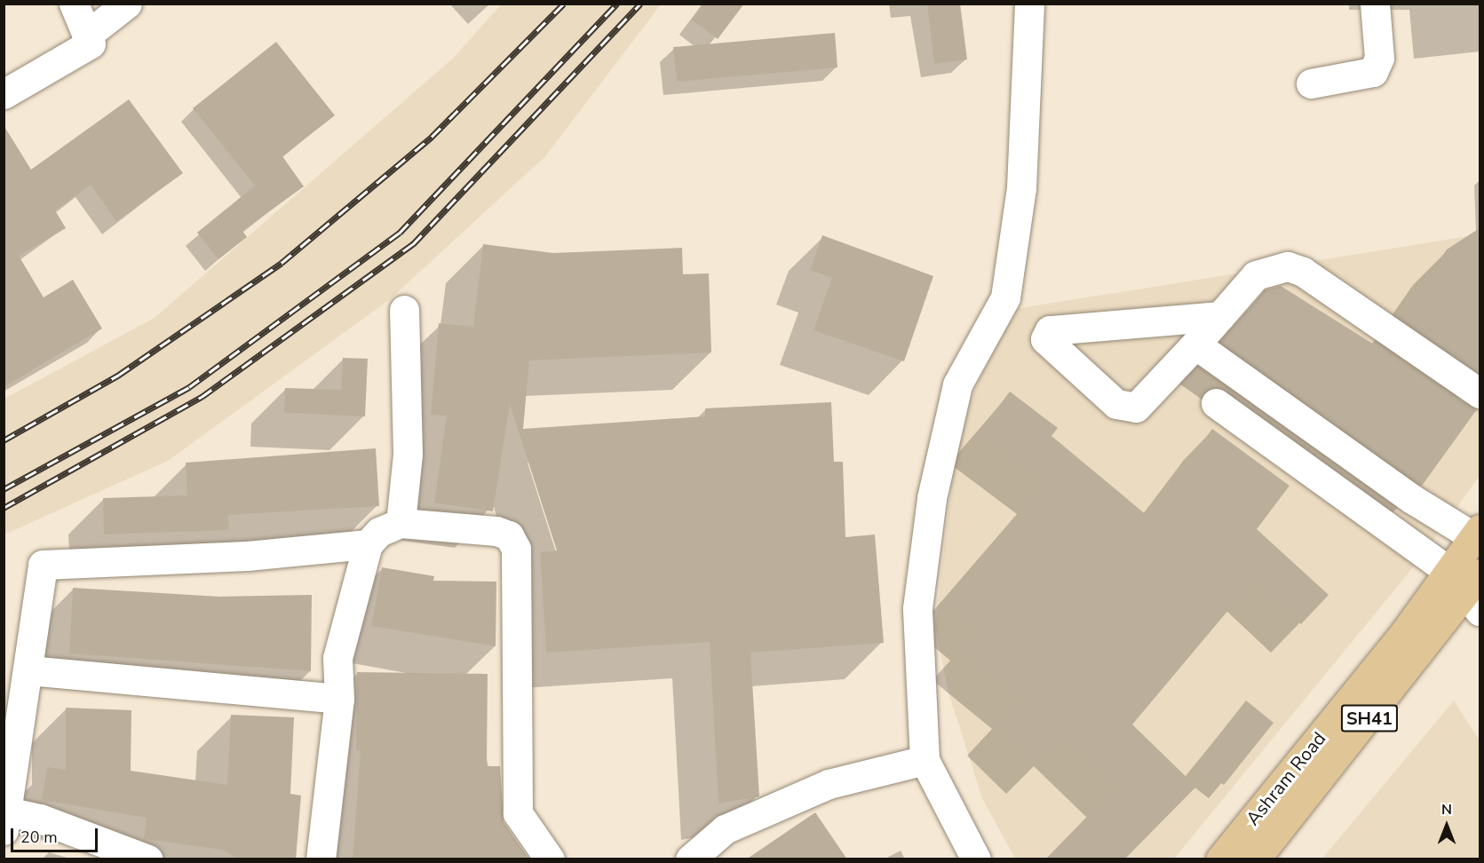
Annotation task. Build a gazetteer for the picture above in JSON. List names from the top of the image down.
{
  "streets": {
    "main road": ["SH41", "Ashram Road"]
  },
  "scale_bar": "20 m",
  "north": "top"
}
